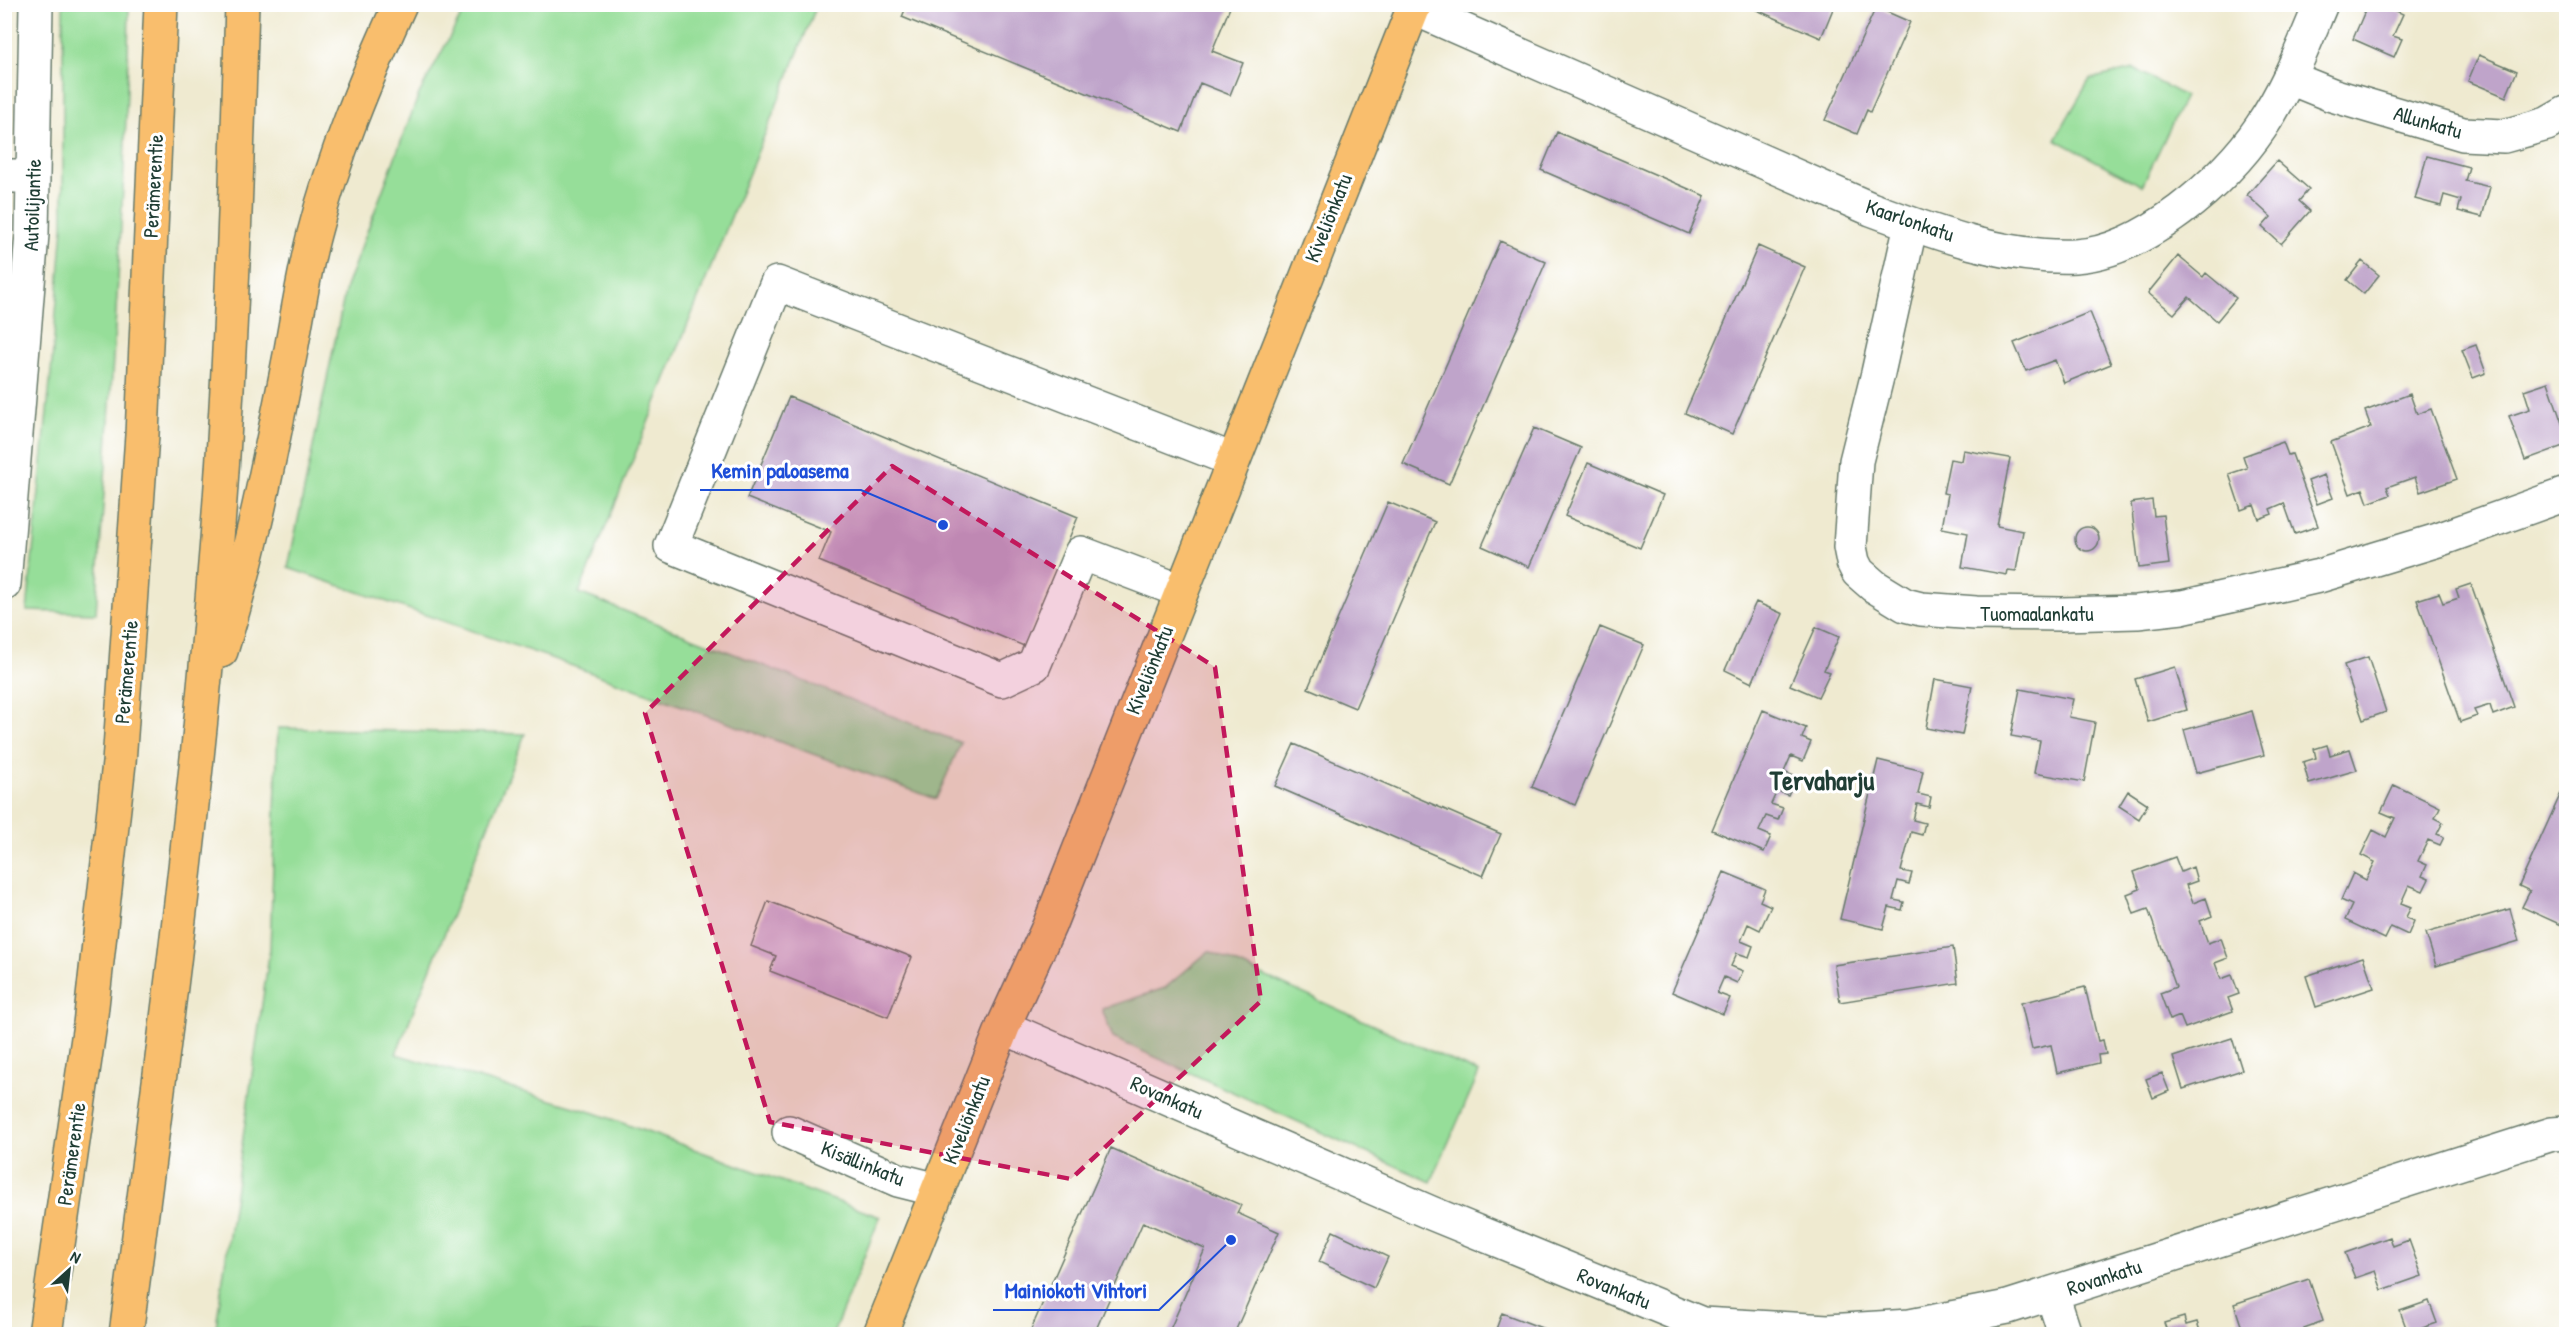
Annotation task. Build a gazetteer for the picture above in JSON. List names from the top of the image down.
{
  "streets": {
    "main road": ["Perämerentie", "Kiveliönkatu"],
    "street": [
      "Allunkatu",
      "Autoilijantie",
      "Kaarlonkatu",
      "Tuomaalankatu",
      "Rovankatu",
      "Kisällinkatu"
    ]
  },
  "crossings": [
    ["Allunkatu", "Kaarlonkatu"],
    ["Kiveliönkatu", "Kaarlonkatu"],
    ["Kiveliönkatu", "Rovankatu"],
    ["Kiveliönkatu", "Kisällinkatu"],
    ["Kaarlonkatu", "Tuomaalankatu"]
  ],
  "districts": ["Tervaharju"],
  "places": ["Kemin paloasema", "Mainiokoti Vihtori"],
  "north": "top right"
}
